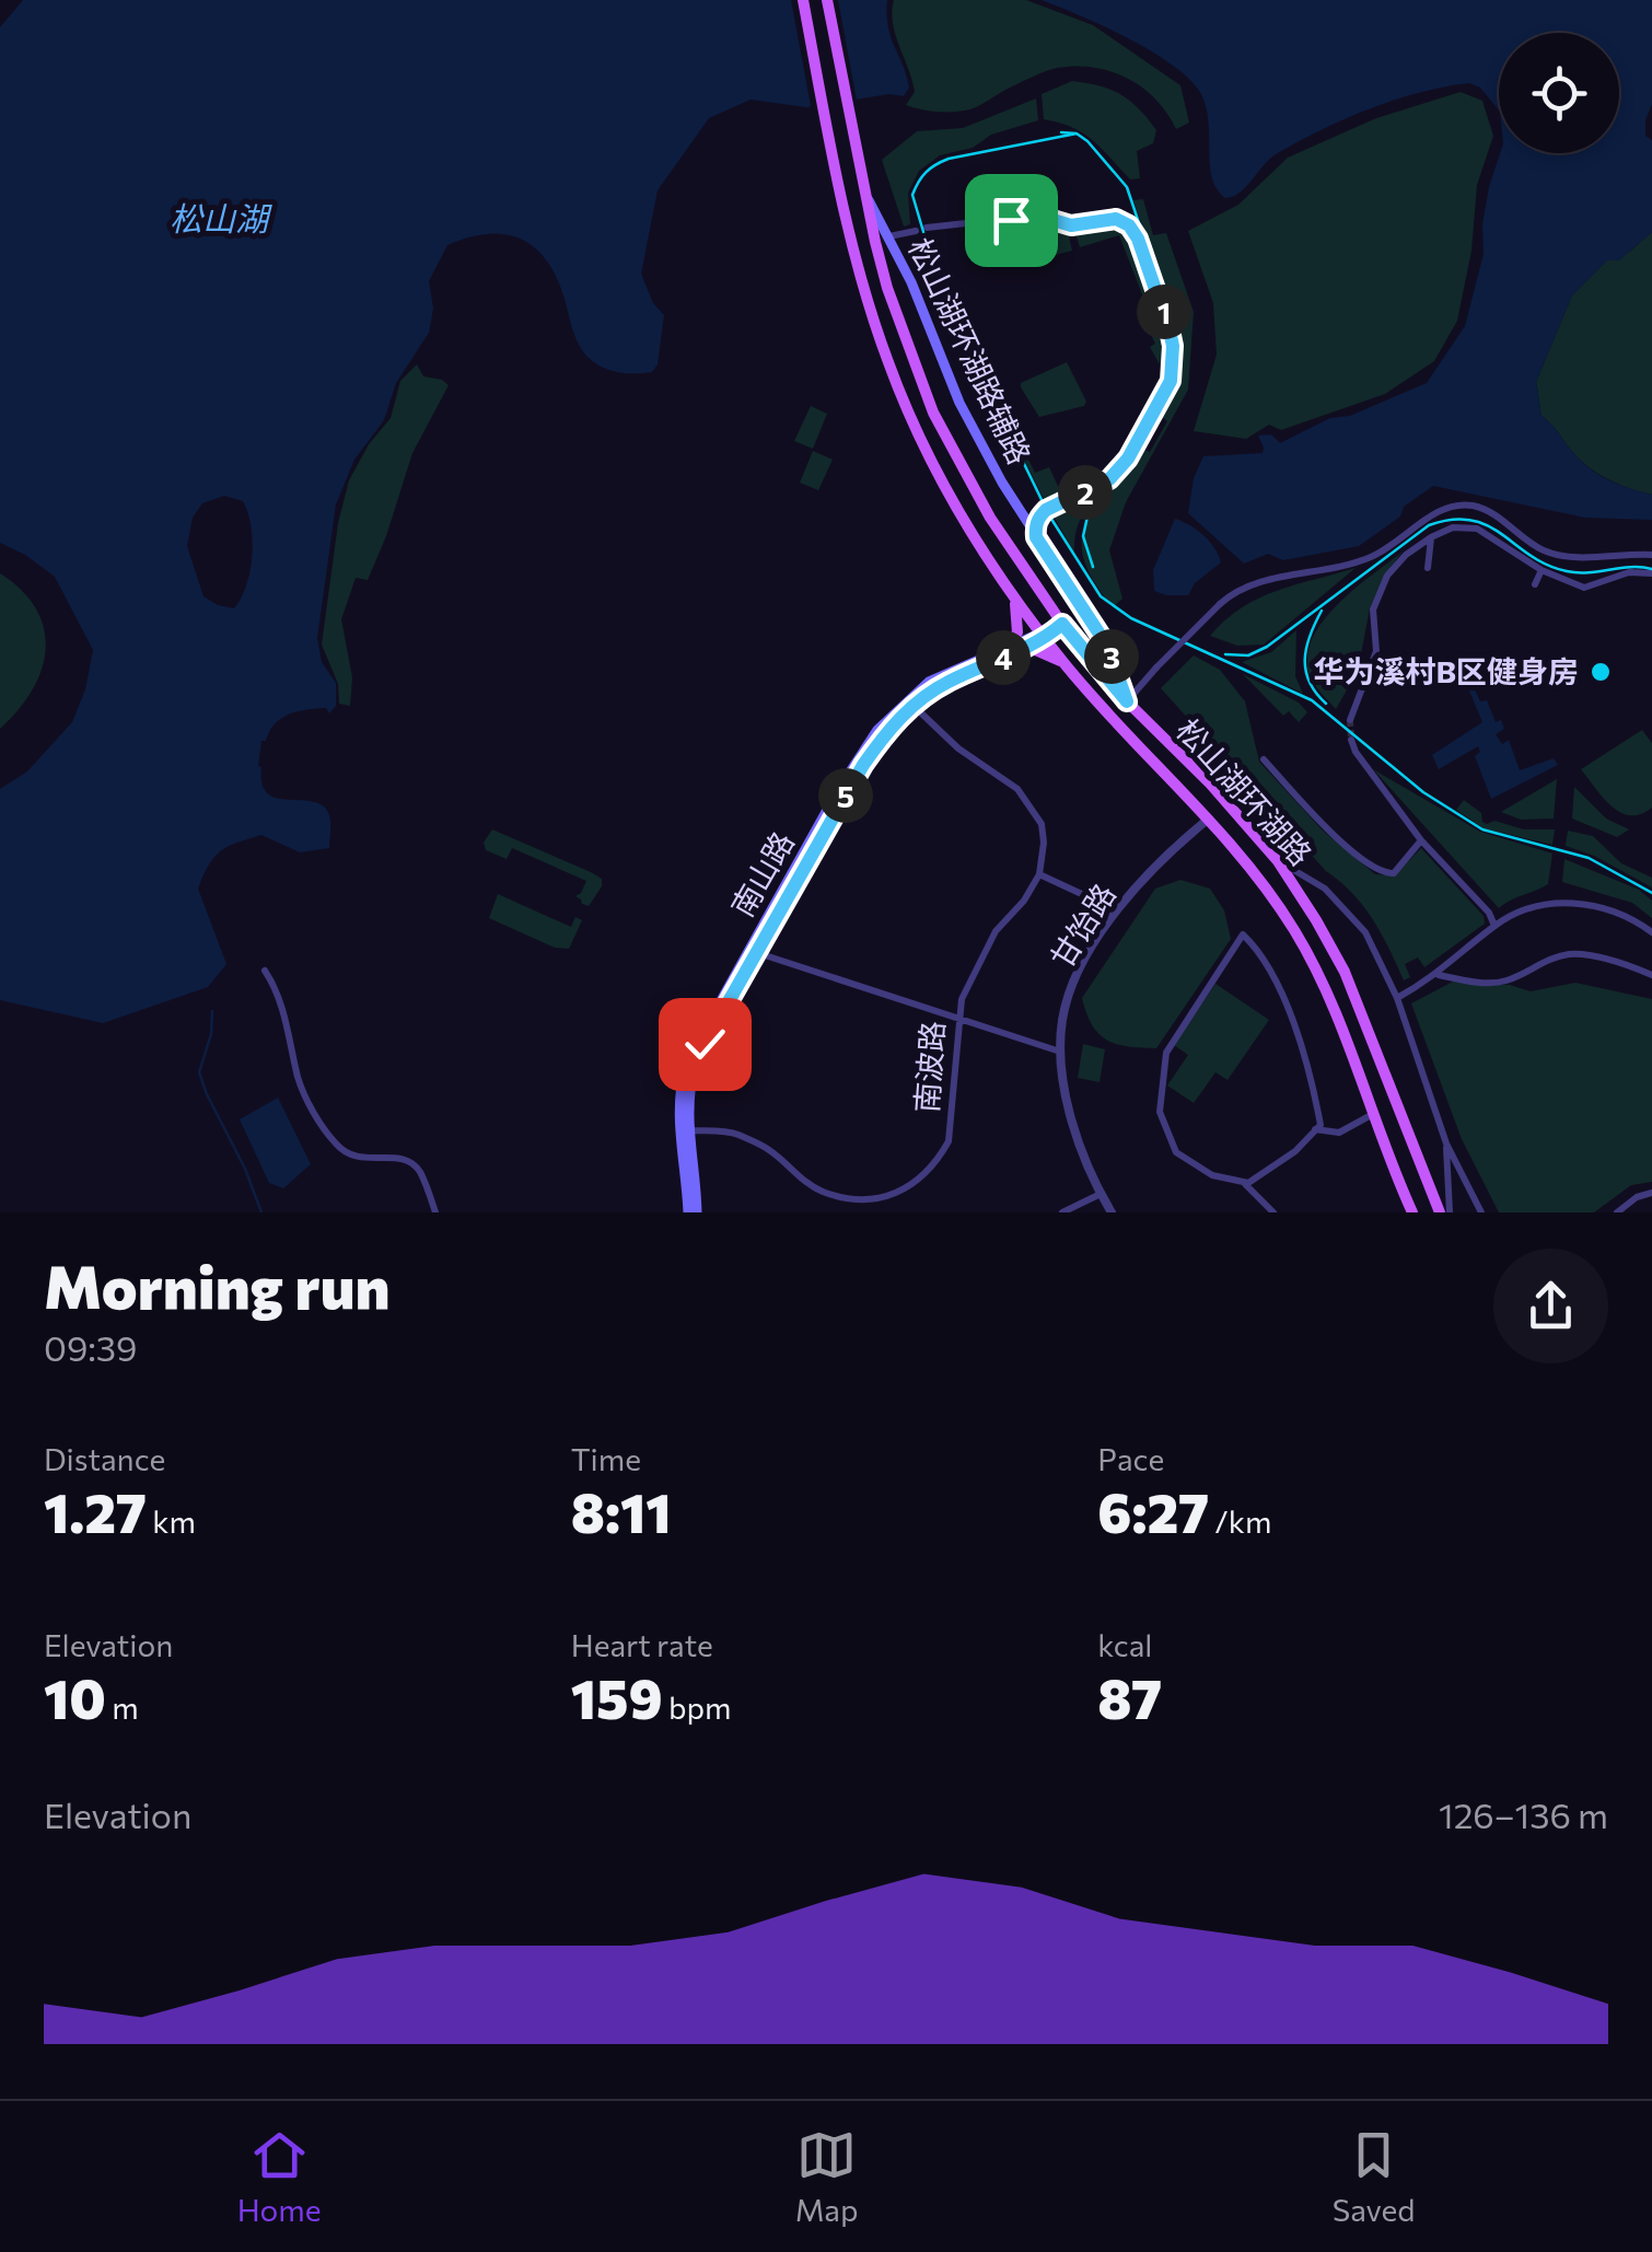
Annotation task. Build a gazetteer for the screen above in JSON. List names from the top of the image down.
{
  "streets": {
    "main road": ["松山湖环湖路辅路", "松山湖环湖路", "南山路"],
    "street": ["甘饴路", "南波路"]
  },
  "crossings": [
    ["松山湖环湖路辅路", "松山湖环湖路"],
    ["松山湖环湖路", "南山路"],
    ["松山湖环湖路", "甘饴路"]
  ],
  "water": ["松山湖"],
  "places": ["华为溪村B区健身房"],
  "page": {
    "pins": [
      "1",
      "2",
      "3",
      "4",
      "5"
    ],
    "heading": ["Morning run", "09:39"],
    "stats": [
      ["Distance", "1.27 km"],
      ["Time", "8:11"],
      ["Pace", "6:27 /km"],
      ["Elevation", "10 m"],
      ["Heart rate", "159 bpm"],
      ["kcal", "87"]
    ],
    "chart": ["Elevation", "126–136 m"],
    "tabs": ["Home", "Map", "Saved"]
  }
}
